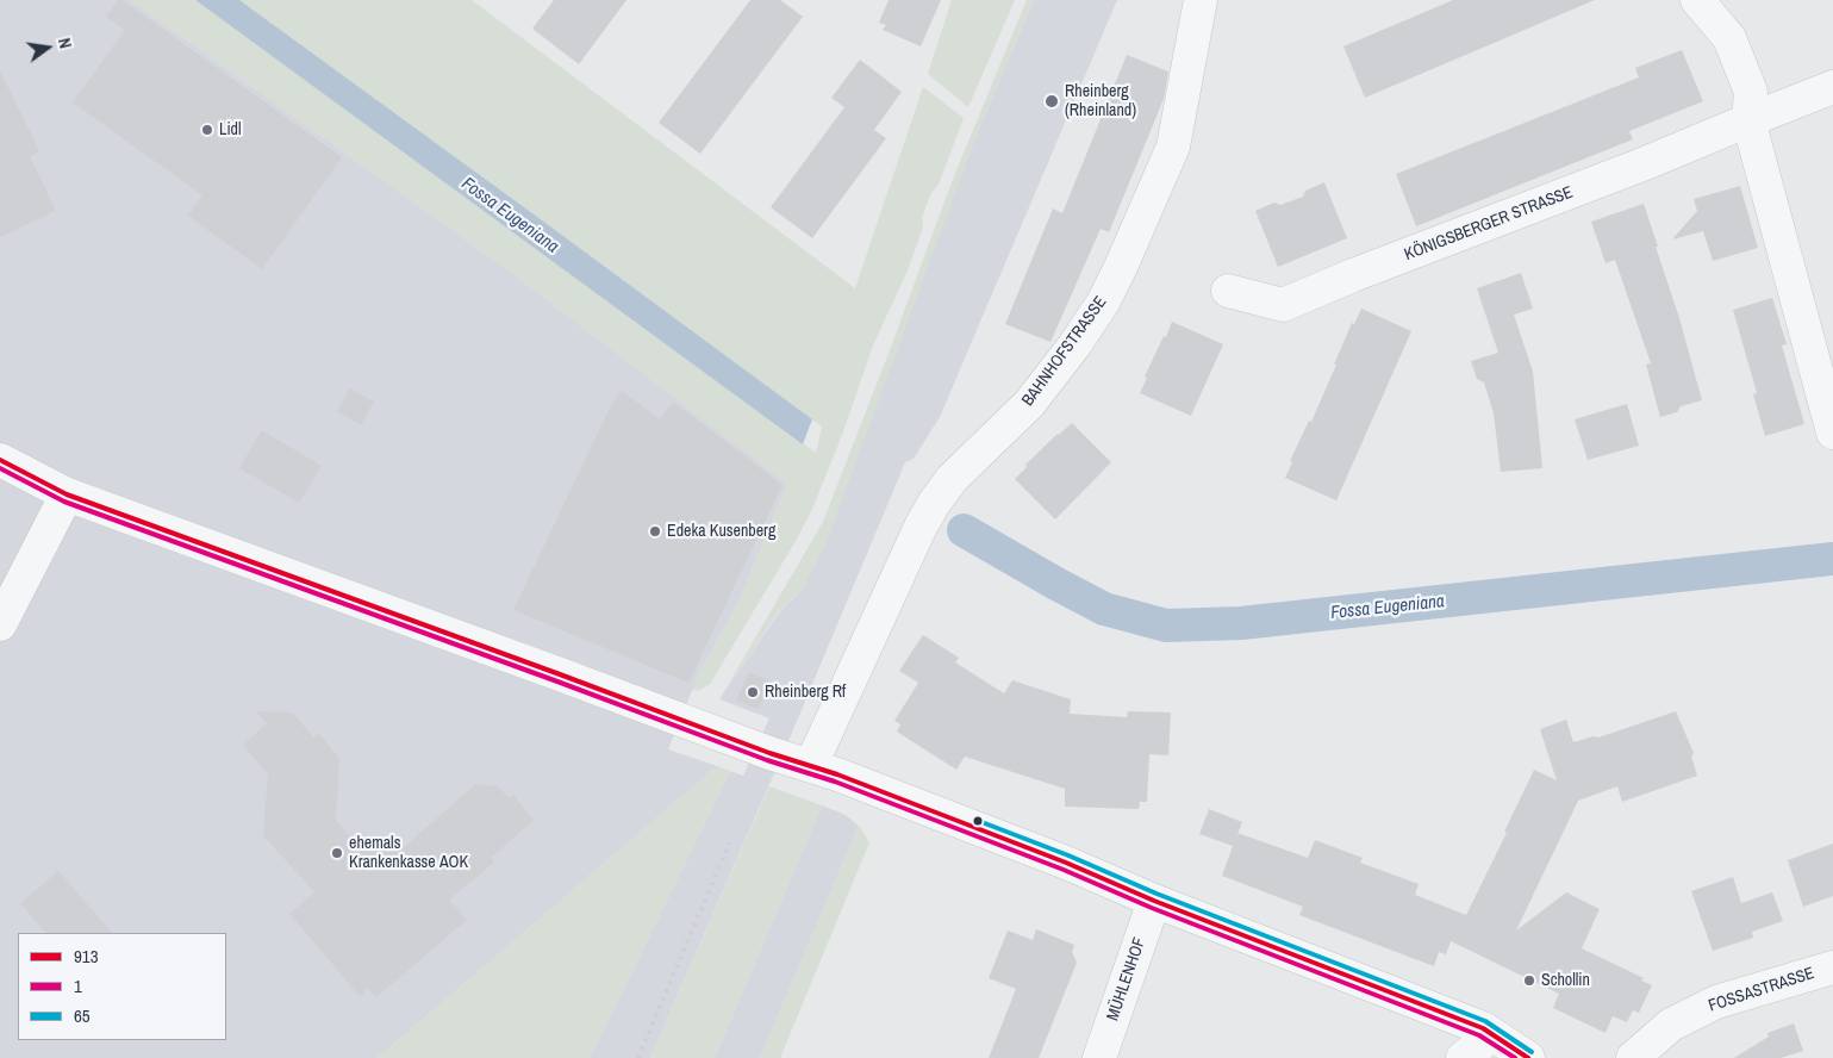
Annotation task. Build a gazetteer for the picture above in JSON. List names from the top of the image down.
{
  "streets": {
    "street": [
      "KÖNIGSBERGER STRASSE",
      "BAHNHOFSTRASSE",
      "MÜHLENHOF",
      "FOSSASTRASSE"
    ]
  },
  "water": ["Fossa Eugeniana"],
  "places": [
    "Rheinberg (Rheinland)",
    "Lidl",
    "Edeka Kusenberg",
    "Rheinberg Rf",
    "ehemals Krankenkasse AOK",
    "Schollin"
  ],
  "lines": ["transit line 913", "transit line 1", "transit line 65"],
  "legend": ["913", "1", "65"],
  "north": "right"
}
